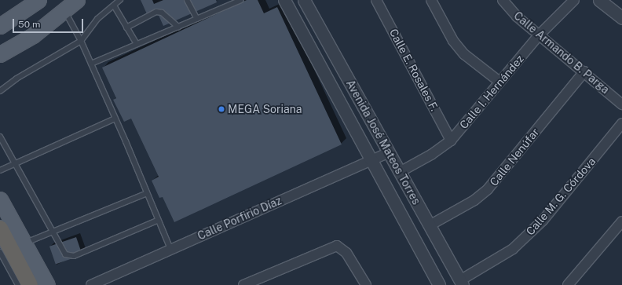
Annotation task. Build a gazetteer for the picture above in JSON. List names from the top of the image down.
{
  "streets": {
    "street": [
      "Calle Armando B. Parga",
      "Calle E. Rosales F.",
      "Calle I. Hernández",
      "Avenida José Mateos Torres",
      "Calle Nenúfar",
      "Calle M. G. Córdova",
      "Calle Porfirio Díaz"
    ]
  },
  "crossings": [
    ["Calle Armando B. Parga", "Calle I. Hernández"],
    ["Calle Armando B. Parga", "Calle Nenúfar"],
    ["Calle E. Rosales F.", "Calle I. Hernández"],
    ["Calle I. Hernández", "Avenida José Mateos Torres"],
    ["Avenida José Mateos Torres", "Calle Nenúfar"],
    ["Avenida José Mateos Torres", "Calle M. G. Córdova"],
    ["Avenida José Mateos Torres", "Calle Porfirio Díaz"]
  ],
  "places": ["MEGA Soriana"],
  "scale_bar": "50 m"
}
